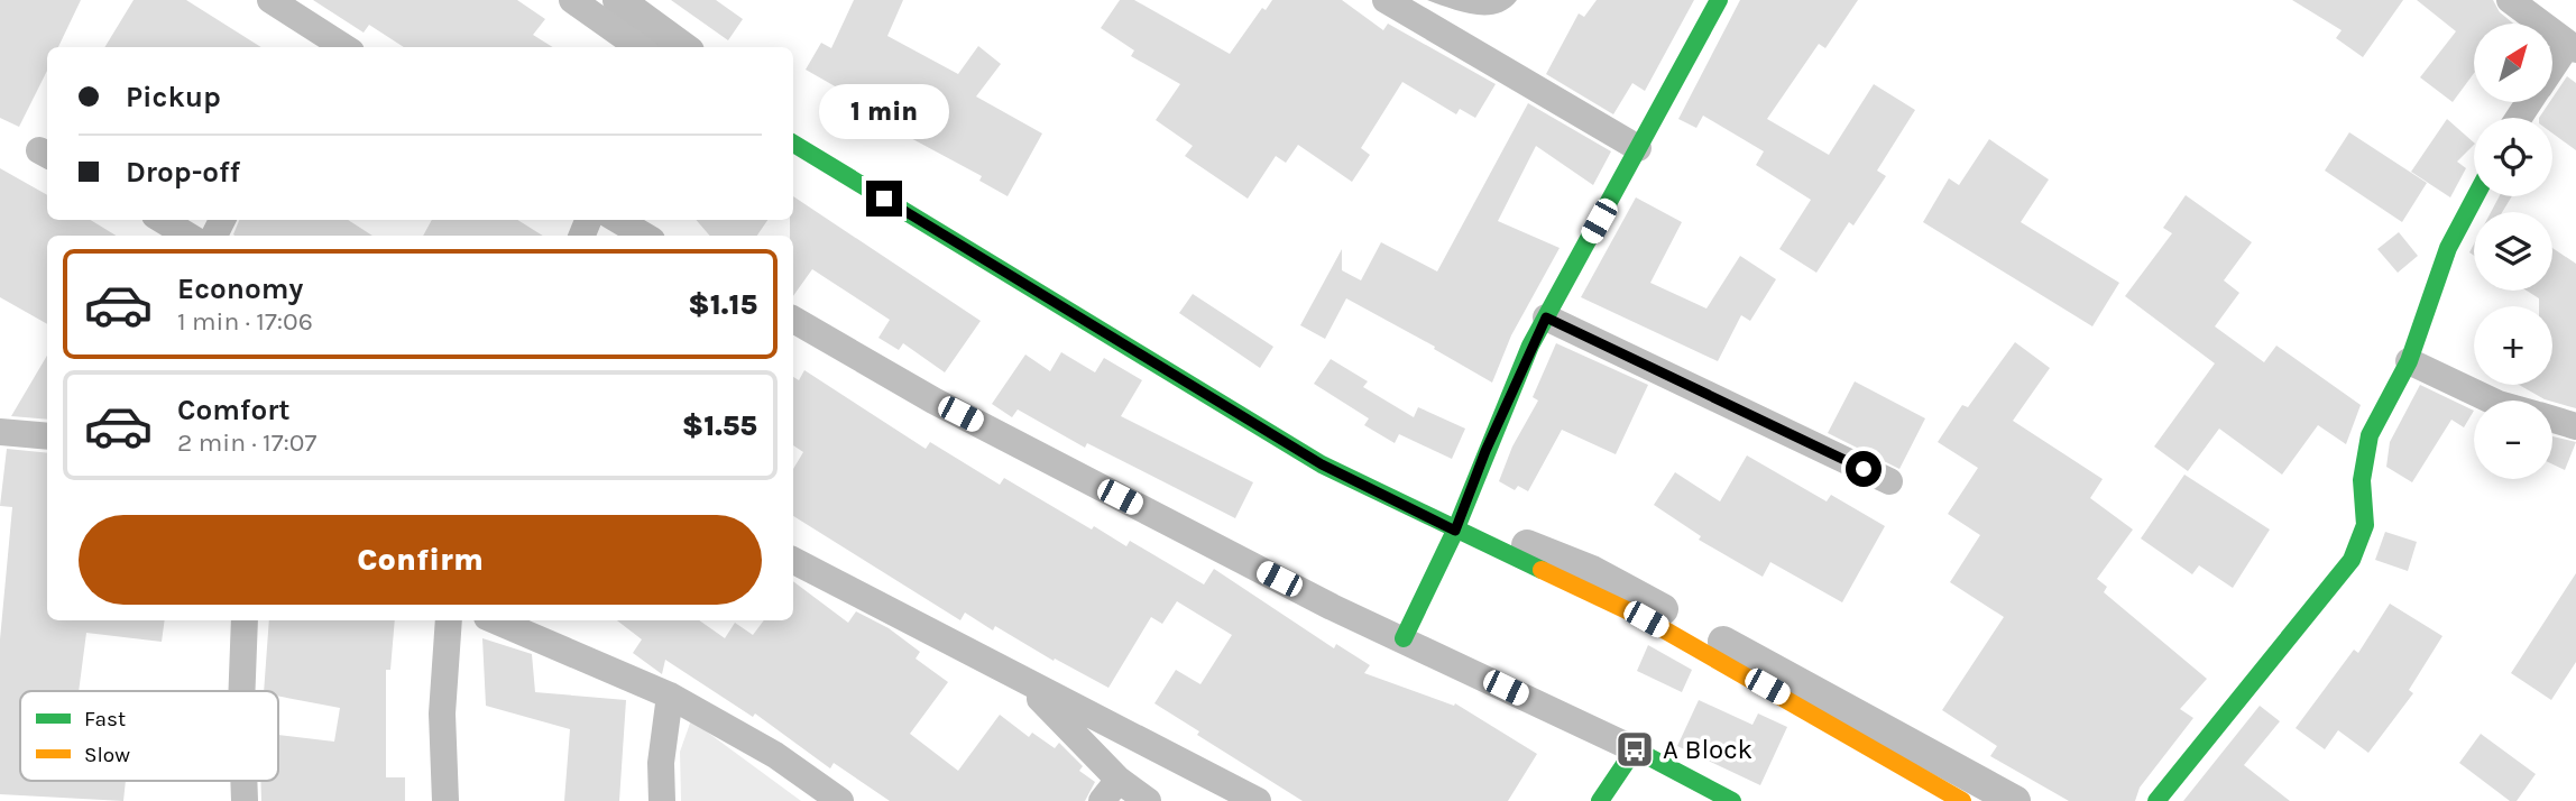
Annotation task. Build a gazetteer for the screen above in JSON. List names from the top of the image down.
{
  "places": {
    "bus stop": ["A Block"]
  },
  "legend": ["Fast", "Slow"],
  "north": "top right",
  "page": {
    "map_buttons": ["+", "−"],
    "banner": ["Pickup", "Drop-off"],
    "bubble": "1 min",
    "list": [
      {
        "name": "Economy",
        "note": "1 min · 17:06",
        "value": "$1.15"
      },
      {
        "name": "Comfort",
        "note": "2 min · 17:07",
        "value": "$1.55"
      }
    ],
    "buttons": "Confirm"
  }
}
